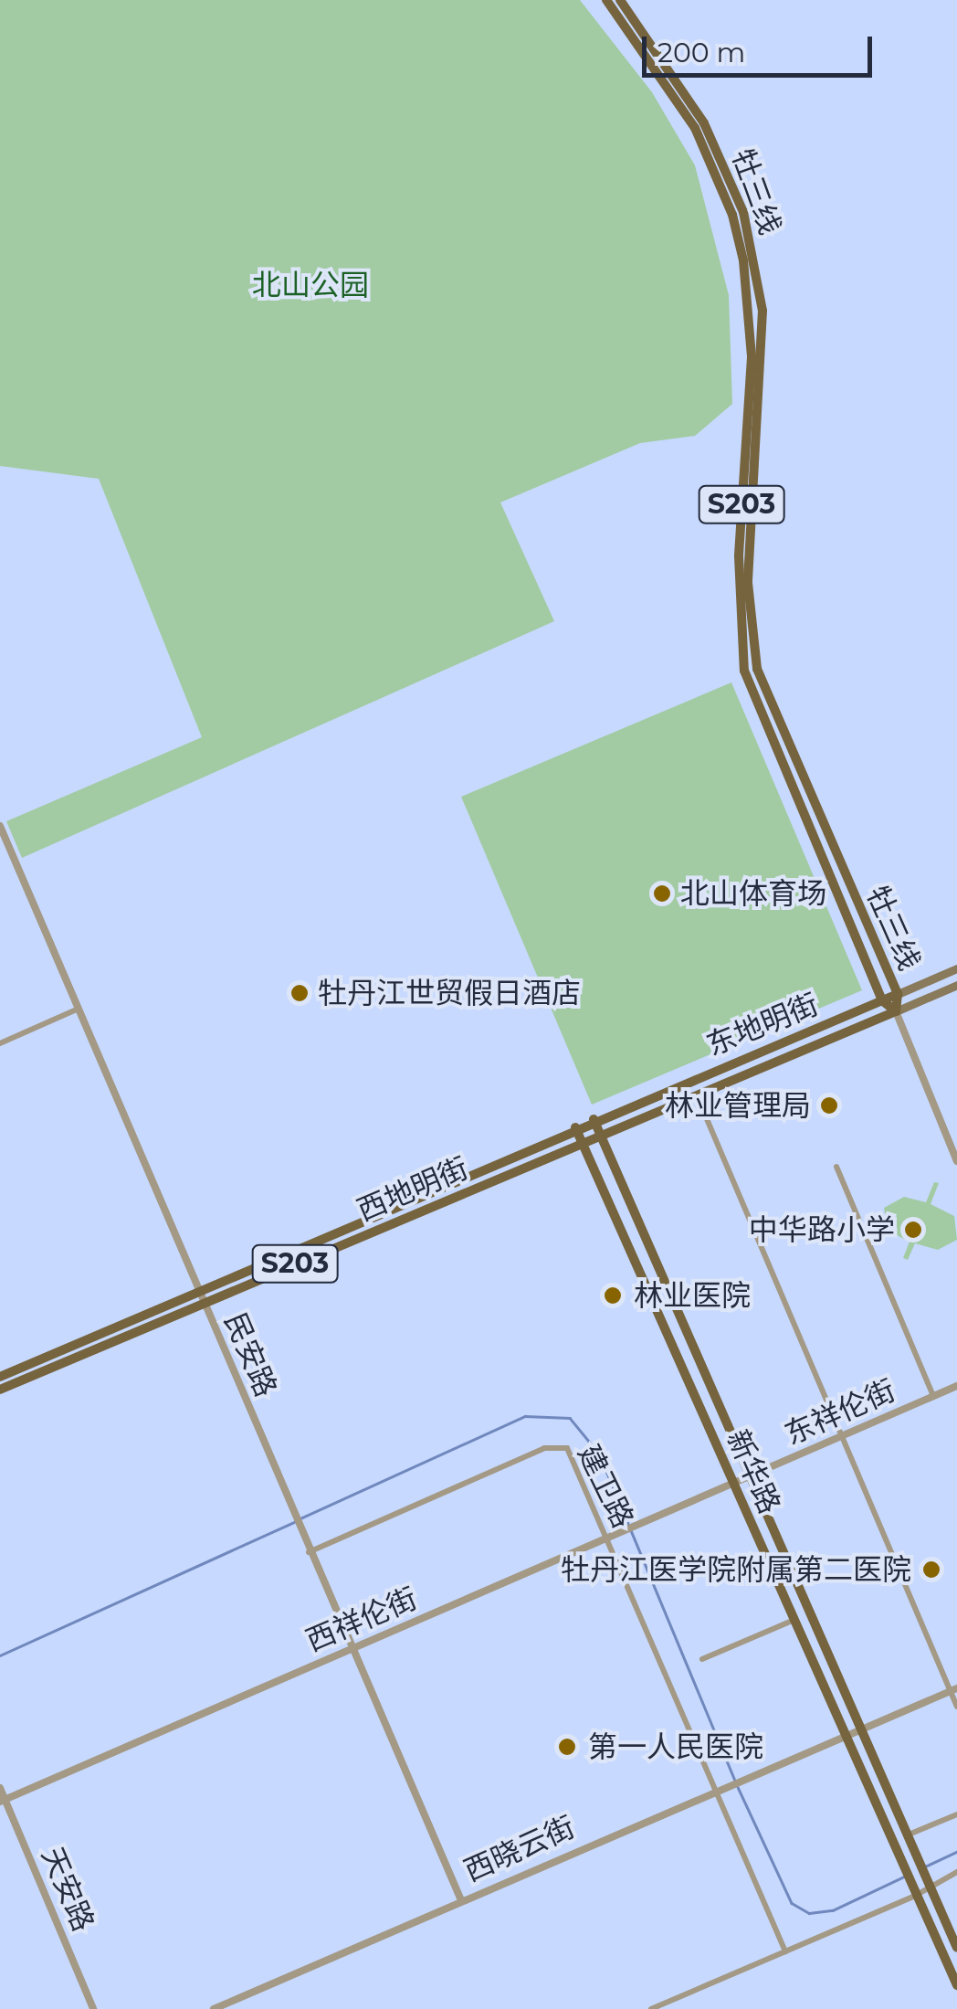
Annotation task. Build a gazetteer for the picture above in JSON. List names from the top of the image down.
{
  "streets": {
    "main road": [
      "牡三线",
      "S203",
      "东地明街",
      "西地明街",
      "新华路"
    ],
    "street": [
      "民安路",
      "东祥伦街",
      "建卫路",
      "西祥伦街",
      "西晓云街",
      "天安路"
    ]
  },
  "crossings": [
    ["牡三线", "东地明街"],
    ["东地明街", "西地明街"],
    ["东地明街", "新华路"],
    ["西地明街", "民安路"],
    ["西地明街", "新华路"],
    ["民安路", "建卫路"],
    ["民安路", "西祥伦街"],
    ["民安路", "西晓云街"],
    ["东祥伦街", "新华路"],
    ["东祥伦街", "西祥伦街"],
    ["新华路", "西祥伦街"],
    ["新华路", "西晓云街"],
    ["建卫路", "西祥伦街"],
    ["建卫路", "西晓云街"],
    ["西祥伦街", "天安路"]
  ],
  "parks": ["北山公园"],
  "places": [
    "北山体育场",
    "牡丹江世贸假日酒店",
    "林业管理局",
    "中华路小学",
    "林业医院",
    "牡丹江医学院附属第二医院",
    "第一人民医院"
  ],
  "scale_bar": "200 m"
}
